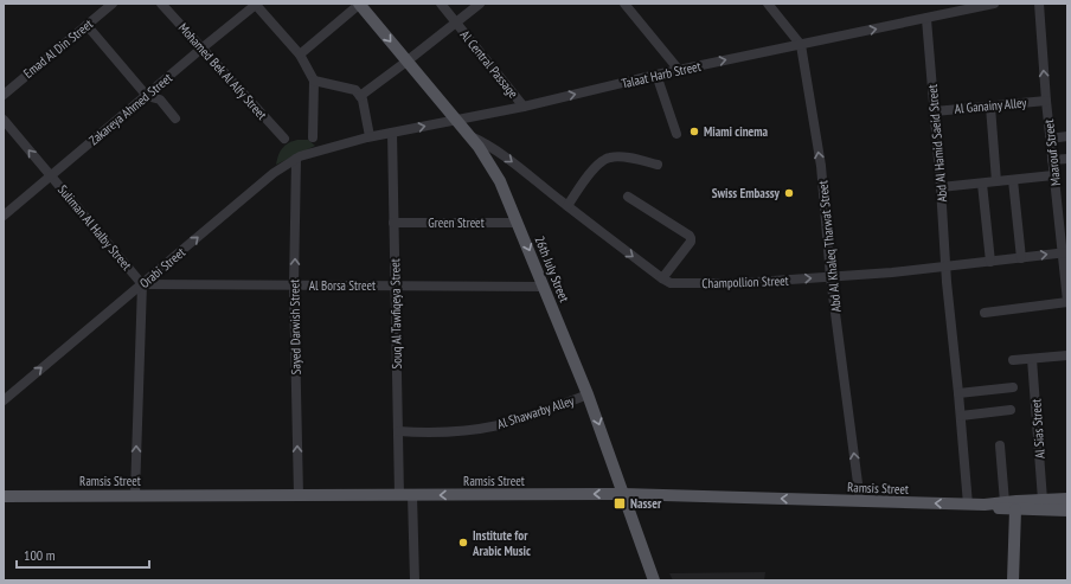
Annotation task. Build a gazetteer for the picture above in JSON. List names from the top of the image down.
{
  "streets": {
    "main road": ["26th July Street", "Ramsis Street"],
    "street": [
      "Emad Al Din Street",
      "Al Central Passage",
      "Mohamed Bek Al Alfy Street",
      "Talaat Harb Street",
      "Al Ganainy Alley",
      "Zakareya Ahmed Street",
      "Abd Al Hamid Saeid Street",
      "Maarouf Street",
      "Green Street",
      "Suliman Al Halby Street",
      "Abd Al Khaleq Tharwat Street",
      "Orabi Street",
      "Champollion Street",
      "Al Borsa Street",
      "Souq Al Tawfiqeya Street",
      "Sayed Darwish Street",
      "Al Shawarby Alley",
      "Al Sias Street"
    ]
  },
  "crossings": [
    ["Al Central Passage", "Talaat Harb Street"],
    ["Mohamed Bek Al Alfy Street", "Zakareya Ahmed Street"],
    ["Talaat Harb Street", "Abd Al Hamid Saeid Street"],
    ["Talaat Harb Street", "Abd Al Khaleq Tharwat Street"],
    ["Talaat Harb Street", "Orabi Street"],
    ["Talaat Harb Street", "26th July Street"],
    ["Talaat Harb Street", "Souq Al Tawfiqeya Street"],
    ["Al Ganainy Alley", "Abd Al Hamid Saeid Street"],
    ["Al Ganainy Alley", "Maarouf Street"],
    ["Zakareya Ahmed Street", "Suliman Al Halby Street"],
    ["Abd Al Hamid Saeid Street", "Champollion Street"],
    ["Abd Al Hamid Saeid Street", "Ramsis Street"],
    ["Maarouf Street", "Champollion Street"],
    ["Green Street", "26th July Street"],
    ["Green Street", "Souq Al Tawfiqeya Street"],
    ["Suliman Al Halby Street", "Orabi Street"],
    ["Suliman Al Halby Street", "Al Borsa Street"],
    ["Abd Al Khaleq Tharwat Street", "Champollion Street"],
    ["Abd Al Khaleq Tharwat Street", "Ramsis Street"],
    ["Orabi Street", "Al Borsa Street"],
    ["Orabi Street", "Sayed Darwish Street"],
    ["26th July Street", "Champollion Street"],
    ["26th July Street", "Al Borsa Street"],
    ["26th July Street", "Al Shawarby Alley"],
    ["26th July Street", "Ramsis Street"],
    ["Al Borsa Street", "Souq Al Tawfiqeya Street"],
    ["Al Borsa Street", "Sayed Darwish Street"],
    ["Souq Al Tawfiqeya Street", "Al Shawarby Alley"],
    ["Souq Al Tawfiqeya Street", "Ramsis Street"],
    ["Sayed Darwish Street", "Ramsis Street"],
    ["Al Sias Street", "Ramsis Street"]
  ],
  "one_way": [
    "Talaat Harb Street",
    "Abd Al Khaleq Tharwat Street",
    "Orabi Street",
    "26th July Street",
    "Champollion Street",
    "Sayed Darwish Street",
    "Ramsis Street"
  ],
  "places": {
    "other": ["Miami cinema", "Swiss Embassy", "Institute for Arabic Music"],
    "transit": ["Nasser"]
  },
  "scale_bar": "100 m"
}
